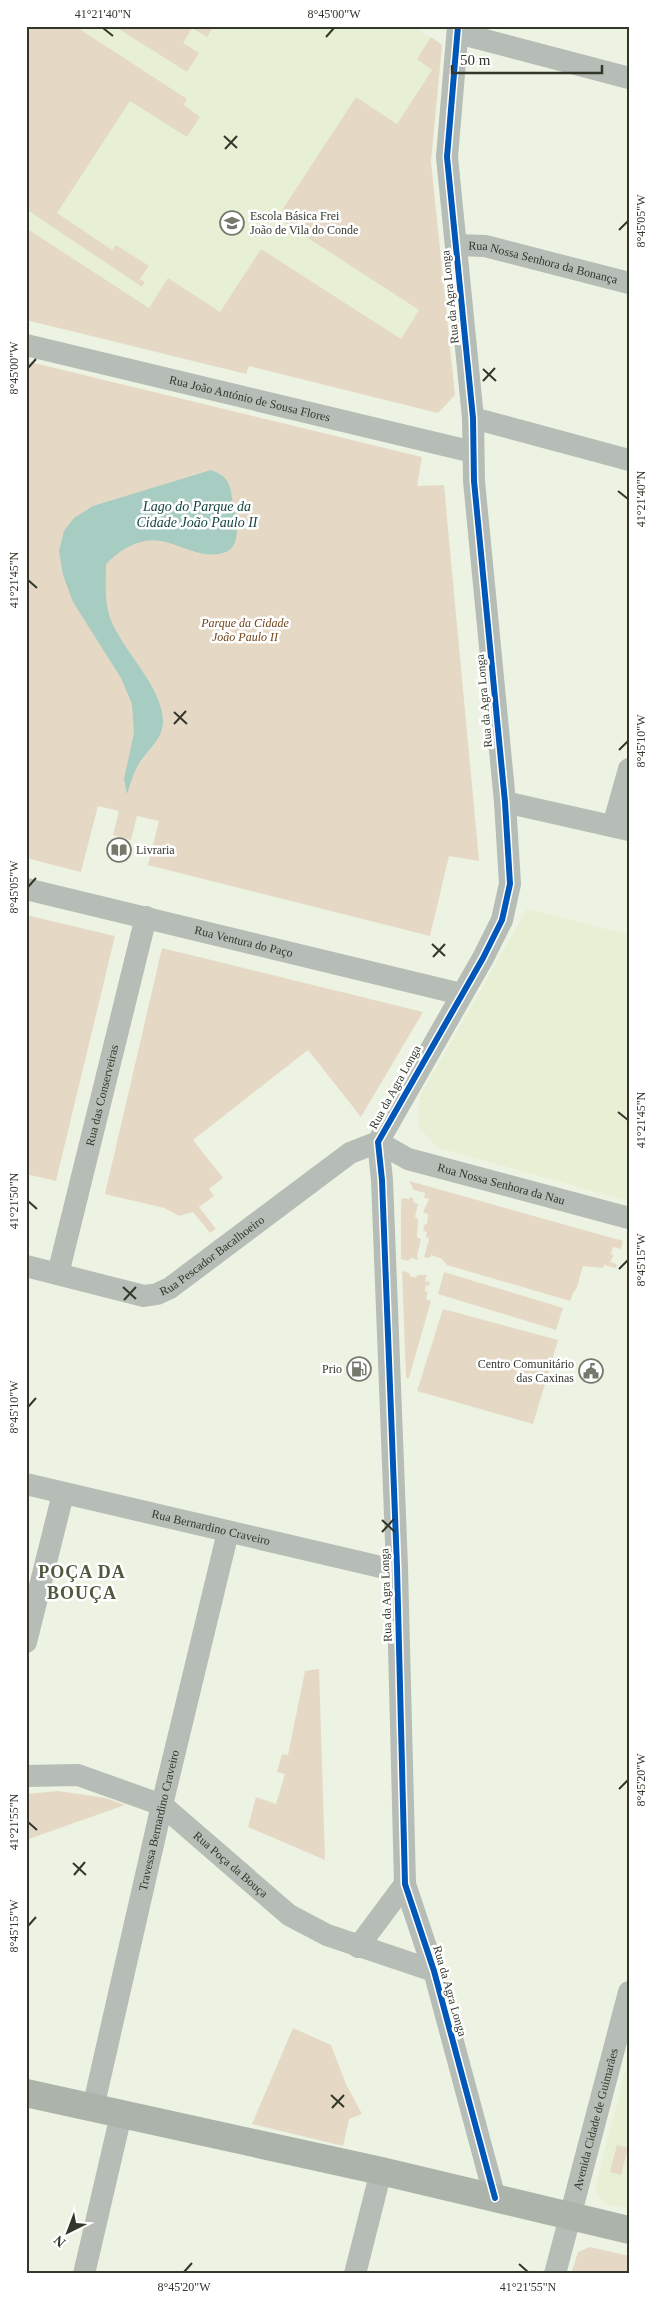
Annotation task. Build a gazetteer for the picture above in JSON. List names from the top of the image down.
{
  "streets": {
    "street": [
      "Rua Nossa Senhora da Bonança",
      "Rua da Agra Longa",
      "Rua João António de Sousa Flores",
      "Rua Ventura do Paço",
      "Rua das Conserveiras",
      "Rua Nossa Senhora da Nau",
      "Rua Pescador Bacalhoeiro",
      "Rua Bernardino Craveiro",
      "Travessa Bernardino Craveiro",
      "Rua Poça da Bouça",
      "Avenida Cidade de Guimarães"
    ]
  },
  "crossings": [
    ["Rua Nossa Senhora da Bonança", "Rua da Agra Longa"],
    ["Rua da Agra Longa", "Rua João António de Sousa Flores"],
    ["Rua da Agra Longa", "Rua Ventura do Paço"],
    ["Rua da Agra Longa", "Rua Nossa Senhora da Nau"],
    ["Rua da Agra Longa", "Rua Pescador Bacalhoeiro"],
    ["Rua da Agra Longa", "Rua Bernardino Craveiro"],
    ["Rua da Agra Longa", "Rua Poça da Bouça"],
    ["Rua Ventura do Paço", "Rua das Conserveiras"],
    ["Rua das Conserveiras", "Rua Pescador Bacalhoeiro"],
    ["Rua Nossa Senhora da Nau", "Rua Pescador Bacalhoeiro"],
    ["Rua Bernardino Craveiro", "Travessa Bernardino Craveiro"],
    ["Travessa Bernardino Craveiro", "Rua Poça da Bouça"]
  ],
  "districts": ["POÇA DA BOUÇA"],
  "water": ["Lago do Parque da Cidade João Paulo II"],
  "parks": ["Parque da Cidade João Paulo II"],
  "places": {
    "school or university": ["Escola Básica Frei João de Vila do Conde"],
    "library": ["Livraria"],
    "fuel station": ["Prio"],
    "public building": ["Centro Comunitário das Caxinas"]
  },
  "scale_bar": "50 m",
  "north": "bottom left",
  "coordinates": [
    "41°21'40\"N",
    "8°45'00\"W",
    "8°45'05\"W",
    "41°21'45\"N",
    "8°45'10\"W",
    "41°21'50\"N",
    "8°45'15\"W",
    "8°45'20\"W",
    "41°21'55\"N"
  ]
}
